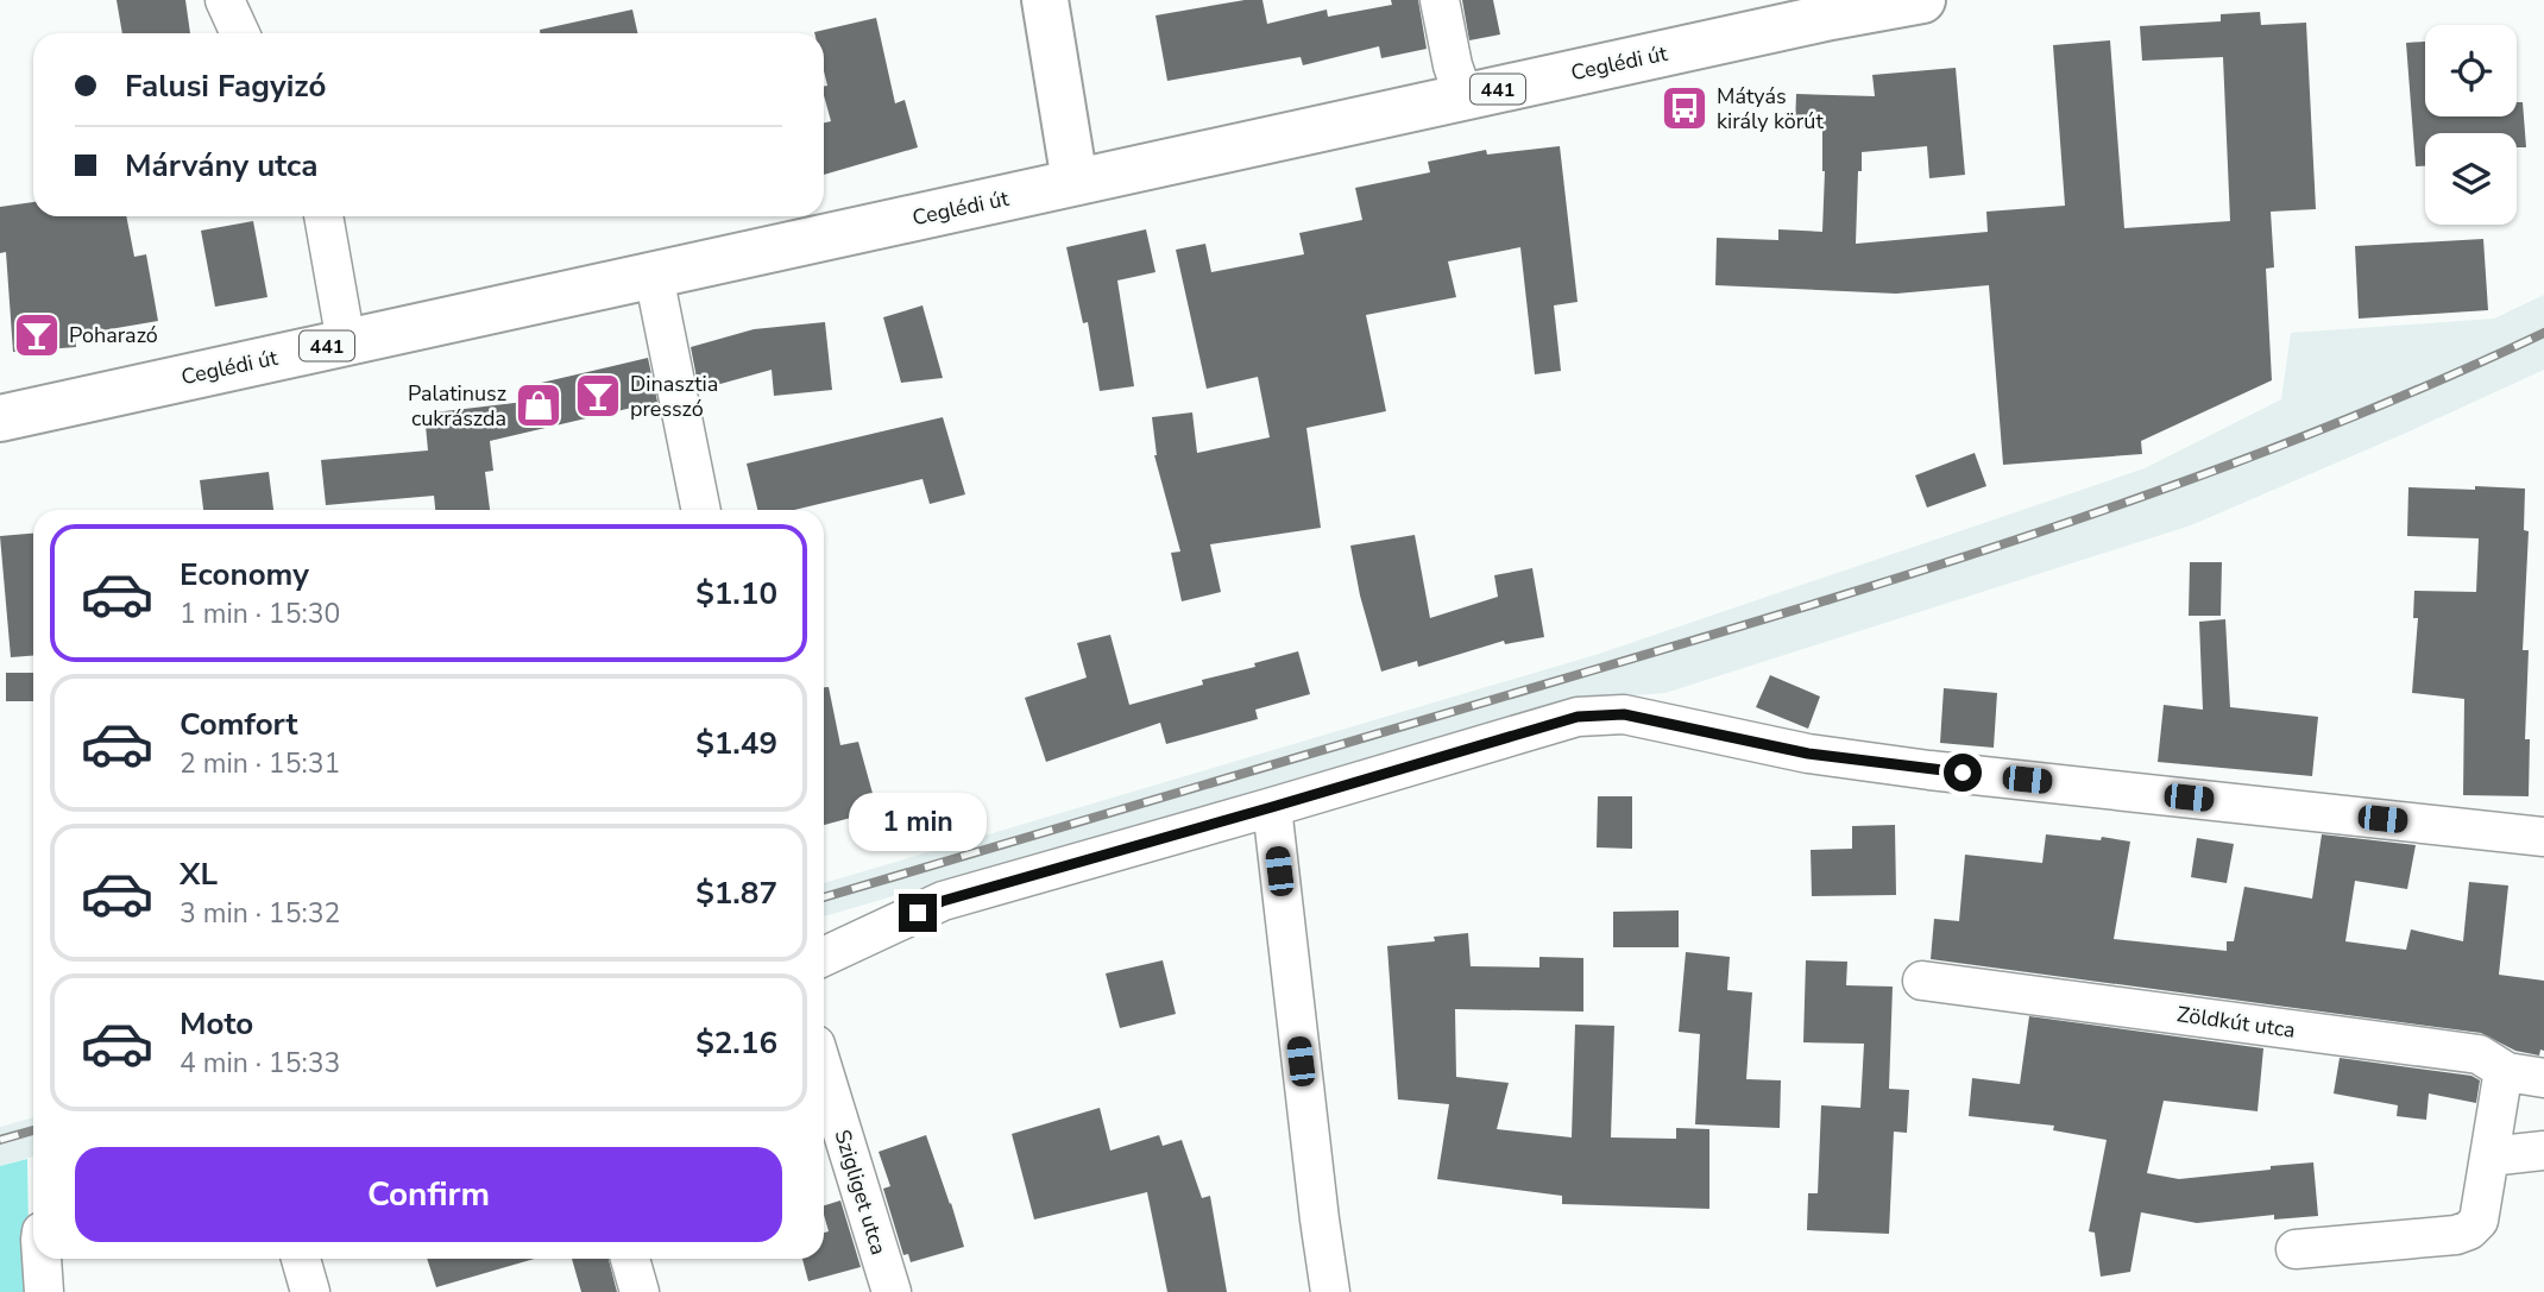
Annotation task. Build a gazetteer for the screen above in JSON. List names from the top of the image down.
{
  "streets": {
    "main road": ["Ceglédi út", "441"],
    "street": ["Zöldkút utca", "Szigliget utca"]
  },
  "places": {
    "bus stop": ["Mátyás király körút"],
    "bar": ["Poharazó", "Dinasztia presszó"],
    "shop": ["Palatinusz cukrászda"]
  },
  "page": {
    "banner": ["Falusi Fagyizó", "Márvány utca"],
    "list": [
      {
        "name": "Economy",
        "note": "1 min · 15:30",
        "value": "$1.10"
      },
      {
        "name": "Comfort",
        "note": "2 min · 15:31",
        "value": "$1.49"
      },
      {
        "name": "XL",
        "note": "3 min · 15:32",
        "value": "$1.87"
      },
      {
        "name": "Moto",
        "note": "4 min · 15:33",
        "value": "$2.16"
      }
    ],
    "bubble": "1 min",
    "buttons": "Confirm"
  }
}
